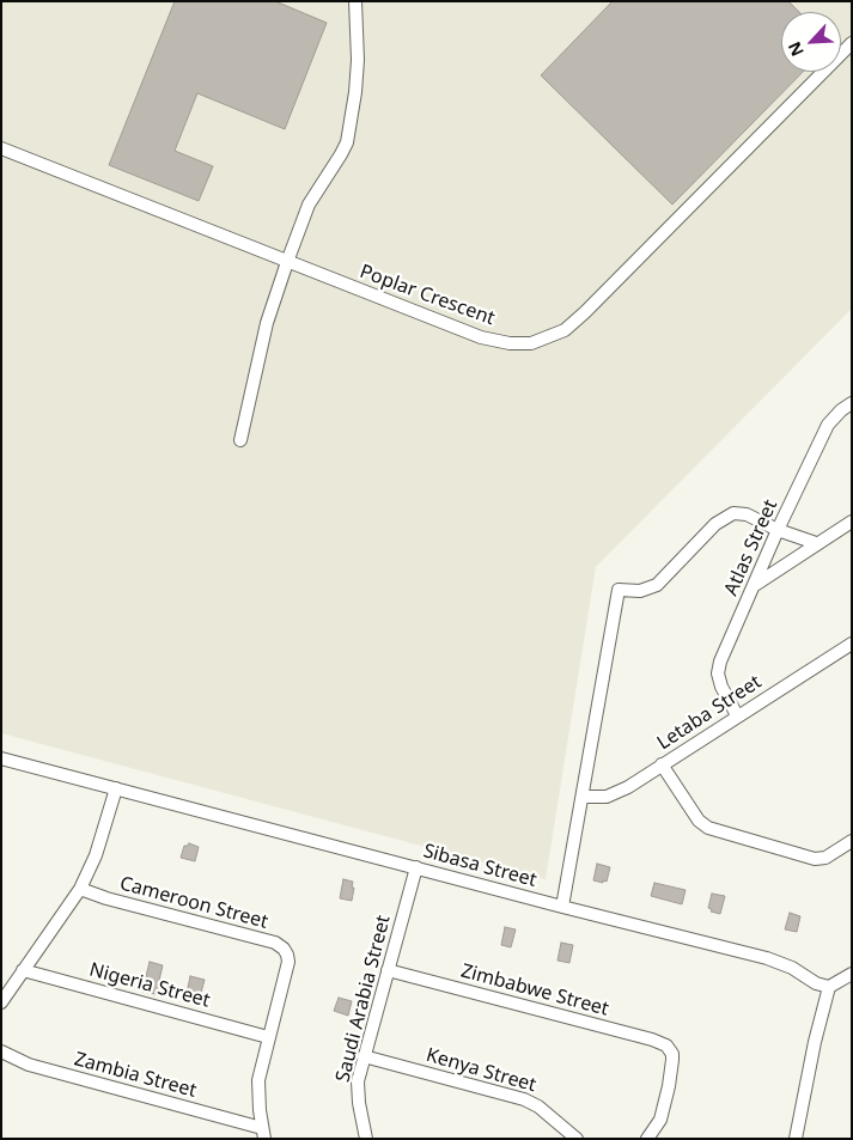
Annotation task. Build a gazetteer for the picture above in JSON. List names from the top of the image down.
{
  "streets": {
    "street": [
      "Poplar Crescent",
      "Atlas Street",
      "Letaba Street",
      "Sibasa Street",
      "Cameroon Street",
      "Nigeria Street",
      "Zimbabwe Street",
      "Saudi Arabia Street",
      "Kenya Street",
      "Zambia Street"
    ]
  },
  "crossings": [
    ["Atlas Street", "Letaba Street"],
    ["Sibasa Street", "Saudi Arabia Street"],
    ["Cameroon Street", "Nigeria Street"],
    ["Cameroon Street", "Zambia Street"],
    ["Zimbabwe Street", "Saudi Arabia Street"],
    ["Saudi Arabia Street", "Kenya Street"]
  ],
  "north": "bottom left"
}
